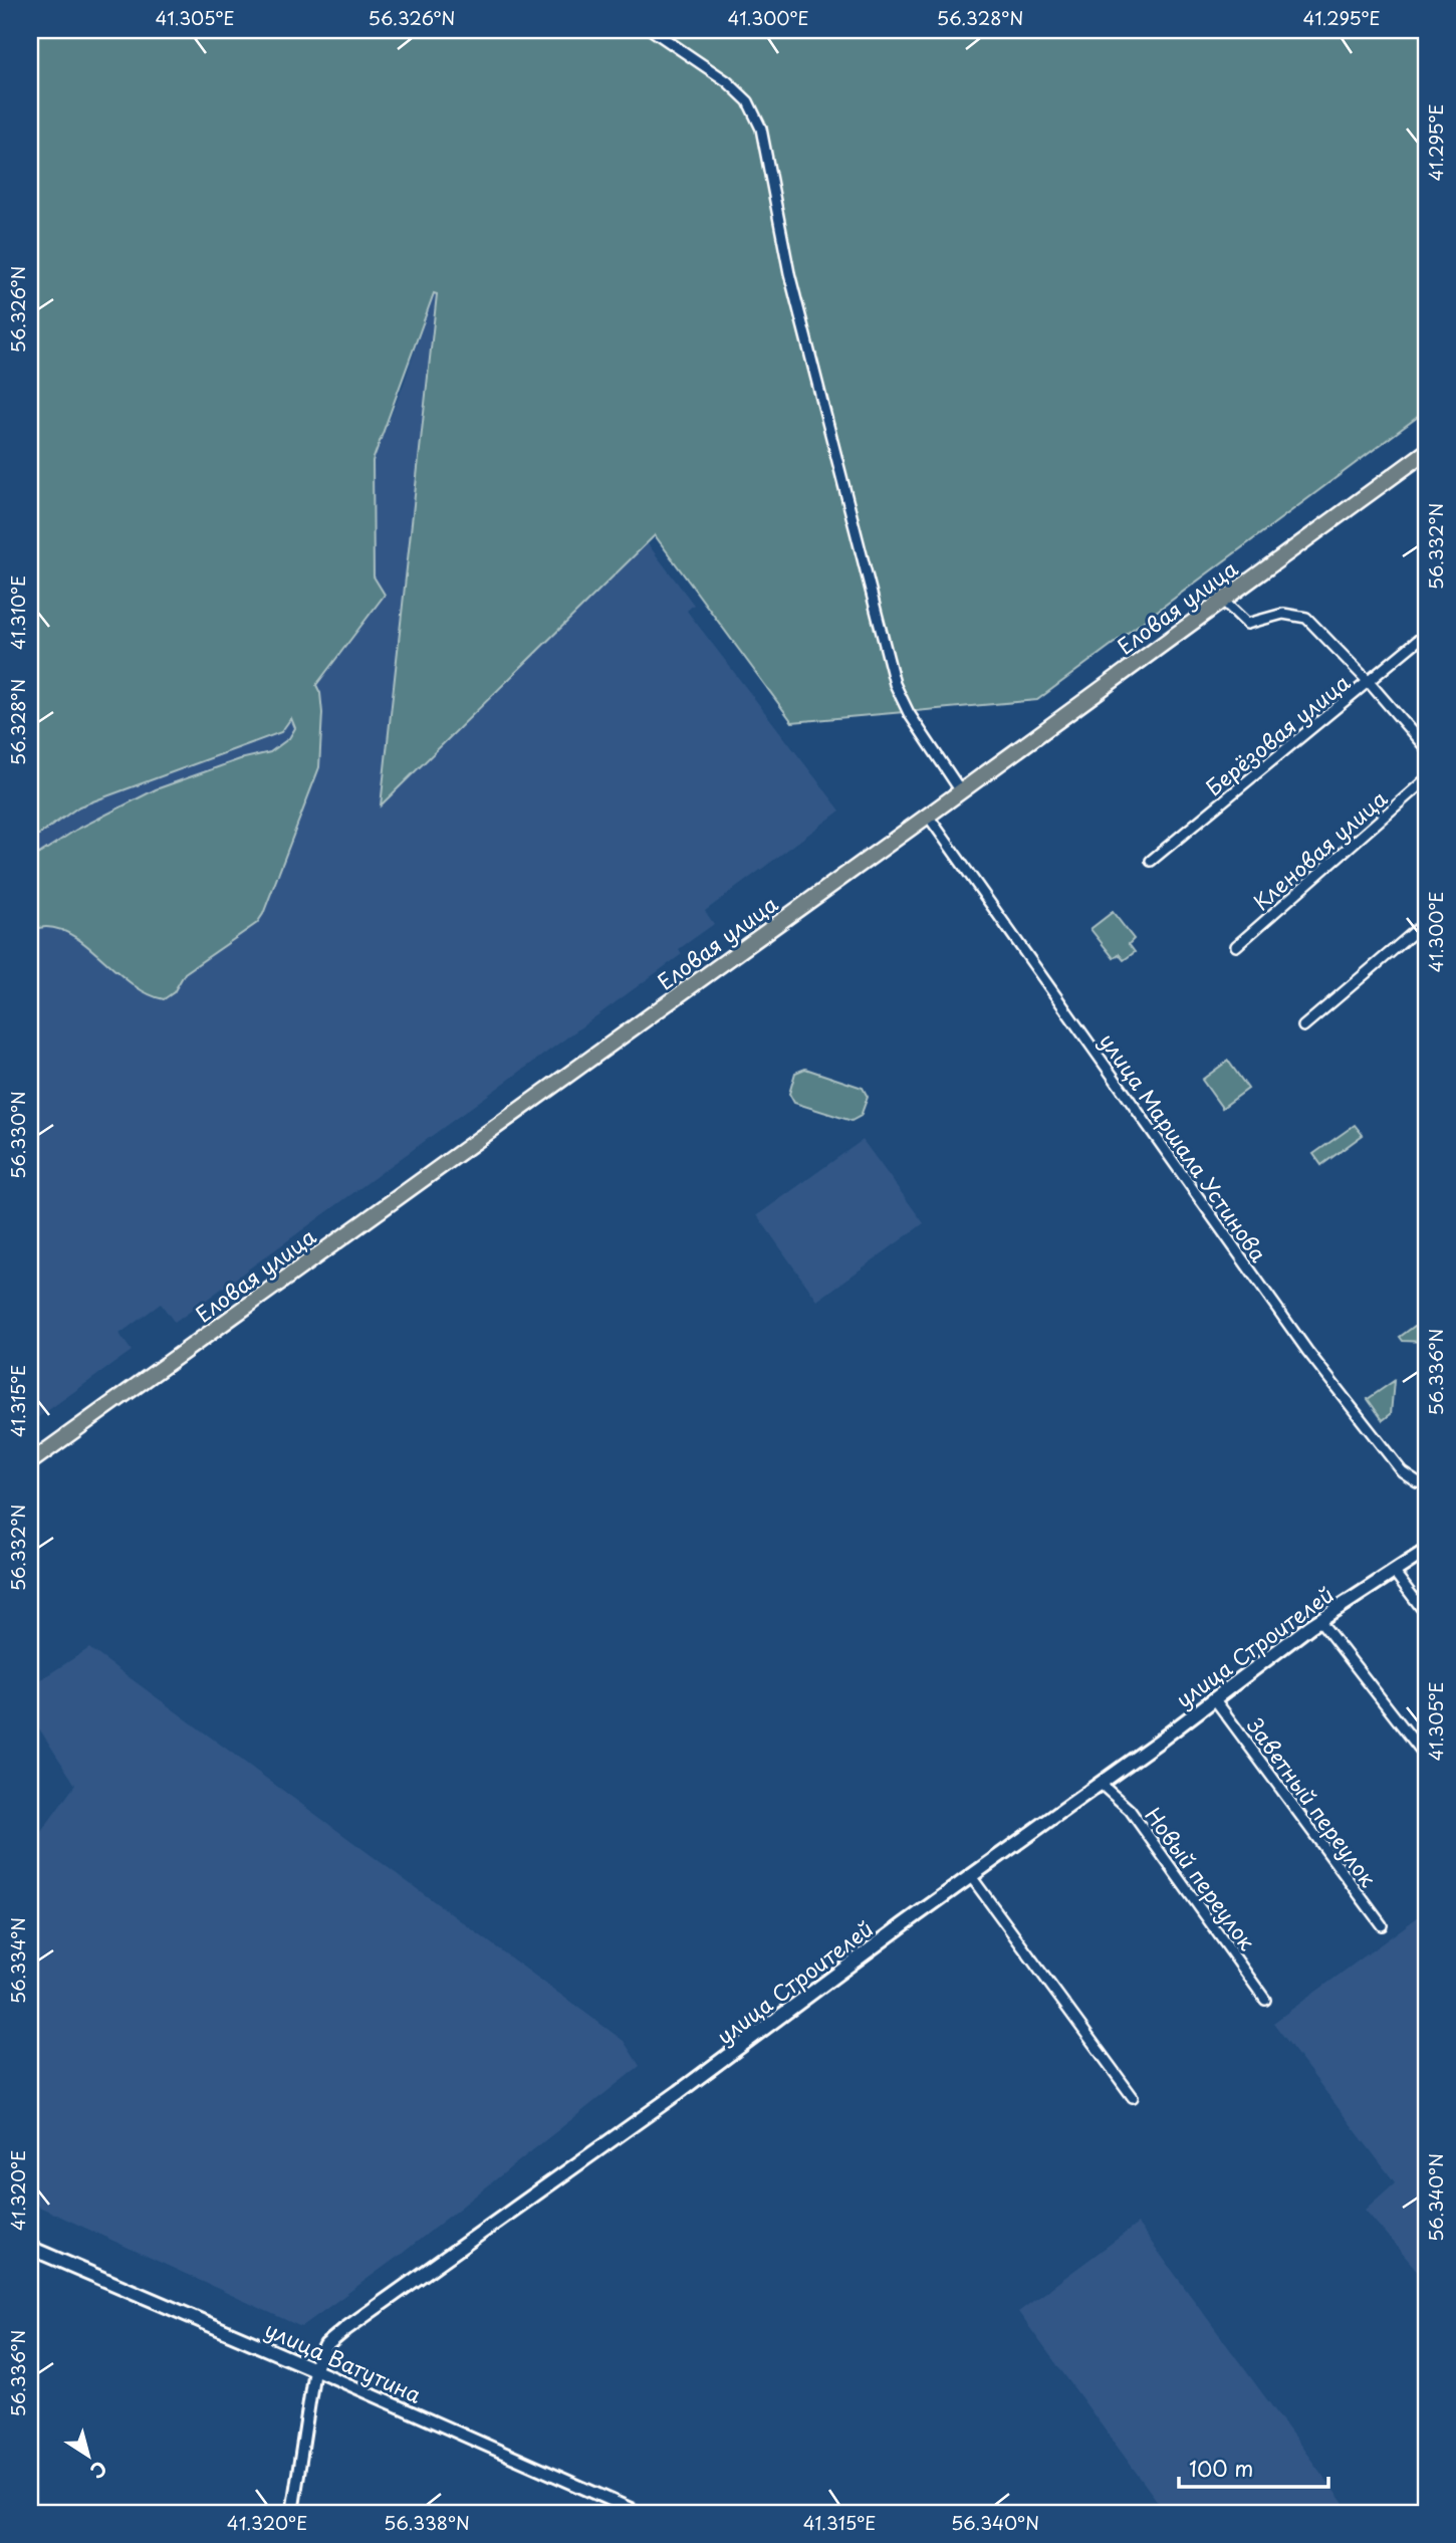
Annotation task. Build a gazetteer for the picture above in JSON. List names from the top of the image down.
{
  "streets": {
    "main road": ["Еловая улица", "улица Строителей", "улица Ватутина"],
    "street": [
      "Берёзовая улица",
      "Кленовая улица",
      "улица Маршала Устинова",
      "Заветный переулок",
      "Новый переулок"
    ]
  },
  "crossings": [
    ["Еловая улица", "улица Маршала Устинова"],
    ["улица Строителей", "Заветный переулок"],
    ["улица Строителей", "Новый переулок"],
    ["улица Строителей", "улица Ватутина"]
  ],
  "scale_bar": "100 m",
  "north": "bottom right",
  "coordinates": [
    "41.305°E",
    "56.326°N",
    "41.300°E",
    "56.328°N",
    "41.295°E",
    "56.332°N",
    "41.310°E",
    "56.330°N",
    "56.336°N",
    "41.315°E",
    "56.334°N",
    "41.320°E",
    "56.340°N",
    "56.338°N"
  ]
}
